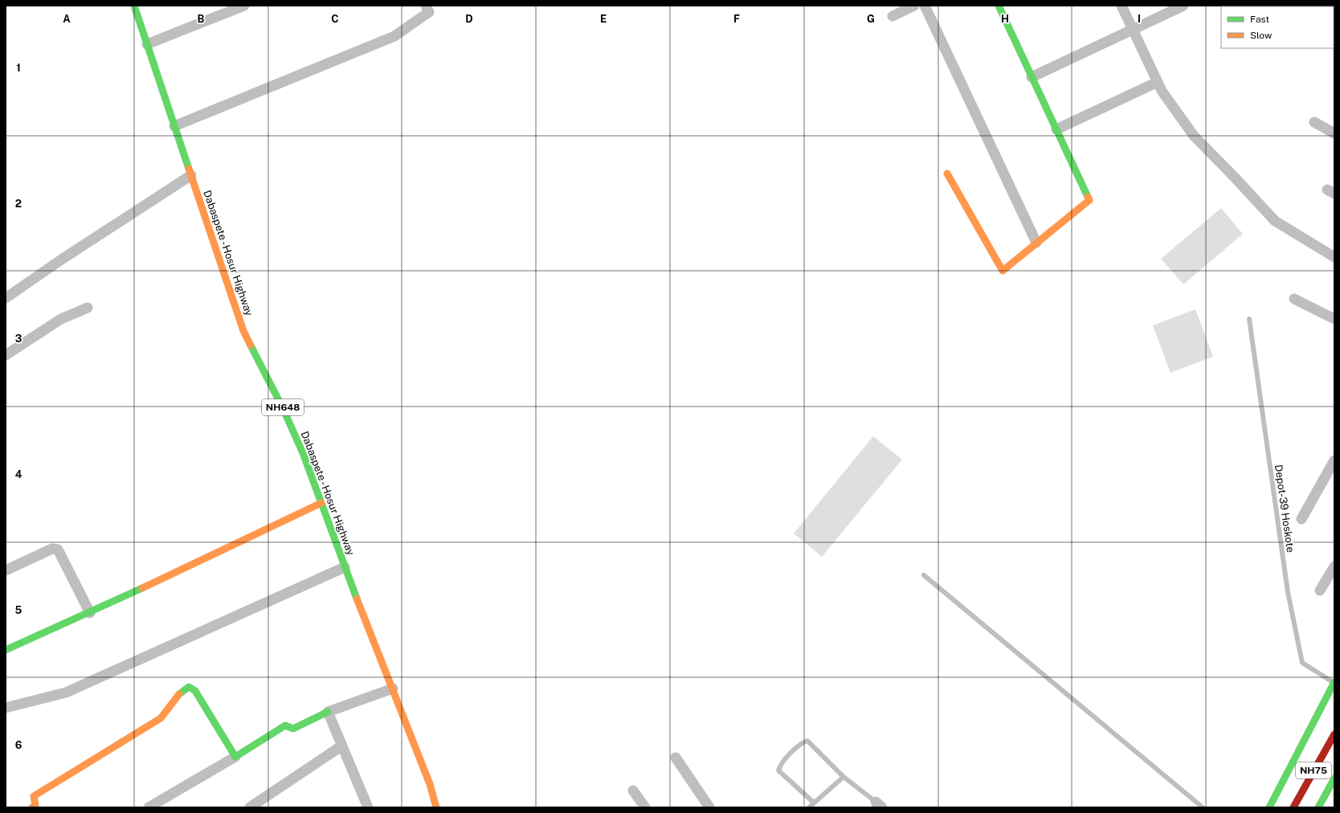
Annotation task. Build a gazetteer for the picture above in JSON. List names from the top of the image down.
{
  "streets": {
    "main road": ["Dabaspete - Hosur Highway", "NH648", "NH75"],
    "lane": ["Depot-39 Hoskote"]
  },
  "legend": ["Fast", "Slow"],
  "grid": {
    "columns": [
      "A",
      "B",
      "C",
      "D",
      "E",
      "F",
      "G",
      "H",
      "I"
    ],
    "rows": [
      "1",
      "2",
      "3",
      "4",
      "5",
      "6"
    ]
  }
}
